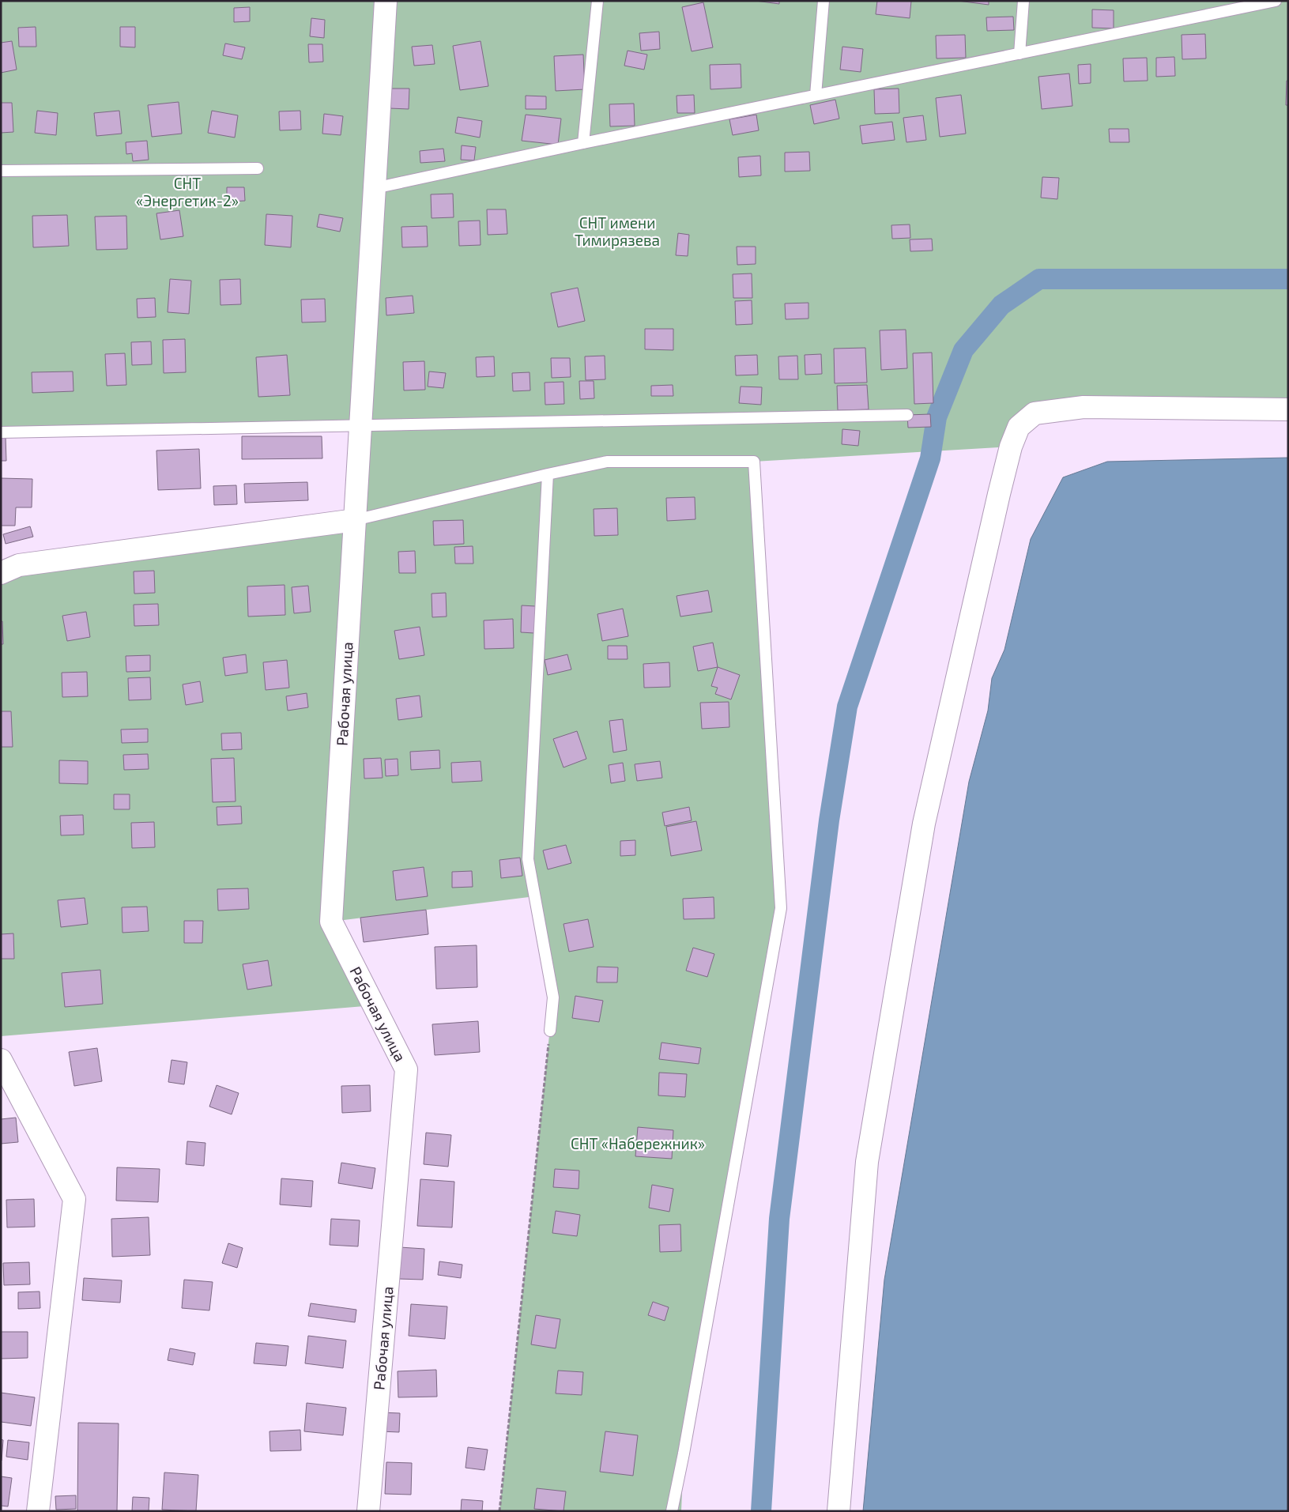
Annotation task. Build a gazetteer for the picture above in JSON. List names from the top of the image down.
{
  "streets": {
    "street": ["Рабочая улица"]
  },
  "parks": ["СНТ «Энергетик-2»", "СНТ имени Тимирязева", "СНТ «Набережник»"]
}
